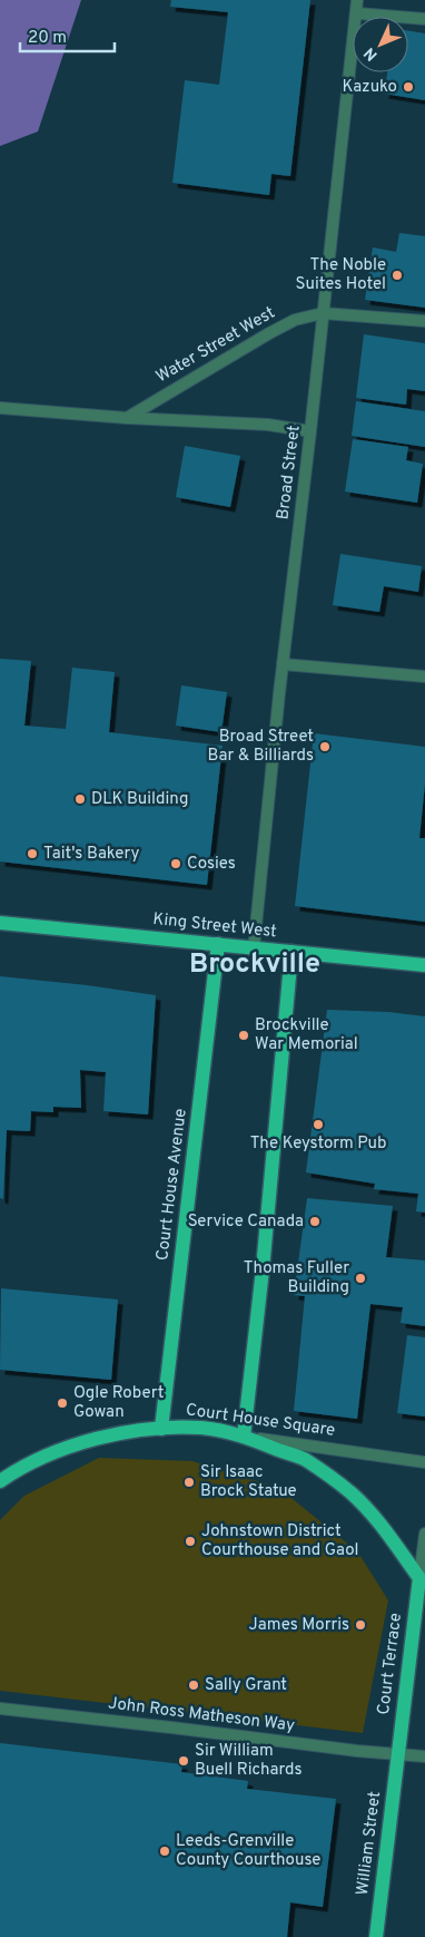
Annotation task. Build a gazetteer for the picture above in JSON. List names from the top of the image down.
{
  "streets": {
    "main road": [
      "King Street West",
      "Court House Avenue",
      "Court House Square",
      "Court Terrace",
      "William Street"
    ],
    "street": ["Water Street West", "Broad Street", "John Ross Matheson Way"]
  },
  "crossings": [
    ["Water Street West", "Broad Street"],
    ["Broad Street", "King Street West"],
    ["King Street West", "Court House Avenue"],
    ["Court House Avenue", "Court House Square"],
    ["Court Terrace", "John Ross Matheson Way"],
    ["Court Terrace", "William Street"],
    ["John Ross Matheson Way", "William Street"]
  ],
  "districts": ["Brockville"],
  "places": [
    "Kazuko",
    "The Noble Suites Hotel",
    "Broad Street Bar & Billiards",
    "DLK Building",
    "Tait's Bakery",
    "Cosies",
    "Brockville War Memorial",
    "The Keystorm Pub",
    "Service Canada",
    "Thomas Fuller Building",
    "Ogle Robert Gowan",
    "Sir Isaac Brock Statue",
    "Johnstown District Courthouse and Gaol",
    "James Morris",
    "Sally Grant",
    "Sir William Buell Richards",
    "Leeds-Grenville County Courthouse"
  ],
  "scale_bar": "20 m",
  "north": "bottom left"
}
